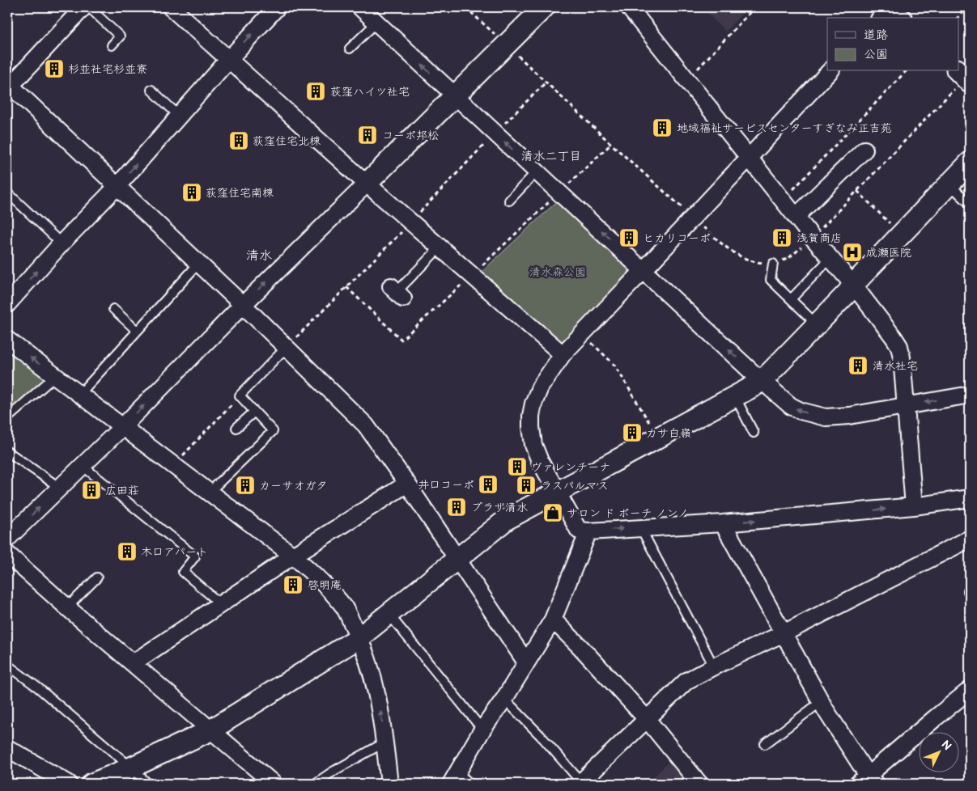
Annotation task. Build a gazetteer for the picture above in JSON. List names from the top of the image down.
{
  "districts": ["清水二丁目", "清水"],
  "parks": ["清水森公園"],
  "places": {
    "building": [
      "杉並社宅杉並寮",
      "荻窪ハイツ社宅",
      "地域福祉サービスセンターすぎなみ正吉苑",
      "コーポ邦松",
      "荻窪住宅北棟",
      "荻窪住宅南棟",
      "ヒカリコーポ",
      "浅賀商店",
      "清水社宅",
      "カサ白嶺",
      "ヴァレンチーナ",
      "井口コーポ",
      "カーサオガタ",
      "ラスパルマス",
      "広田荘",
      "プラザ清水",
      "木口アパート",
      "啓明庵"
    ],
    "hospital": ["成瀬医院"],
    "shop": ["サロン ド ポーチ ノンノ"]
  },
  "legend": ["道路", "公園"],
  "north": "top right"
}
